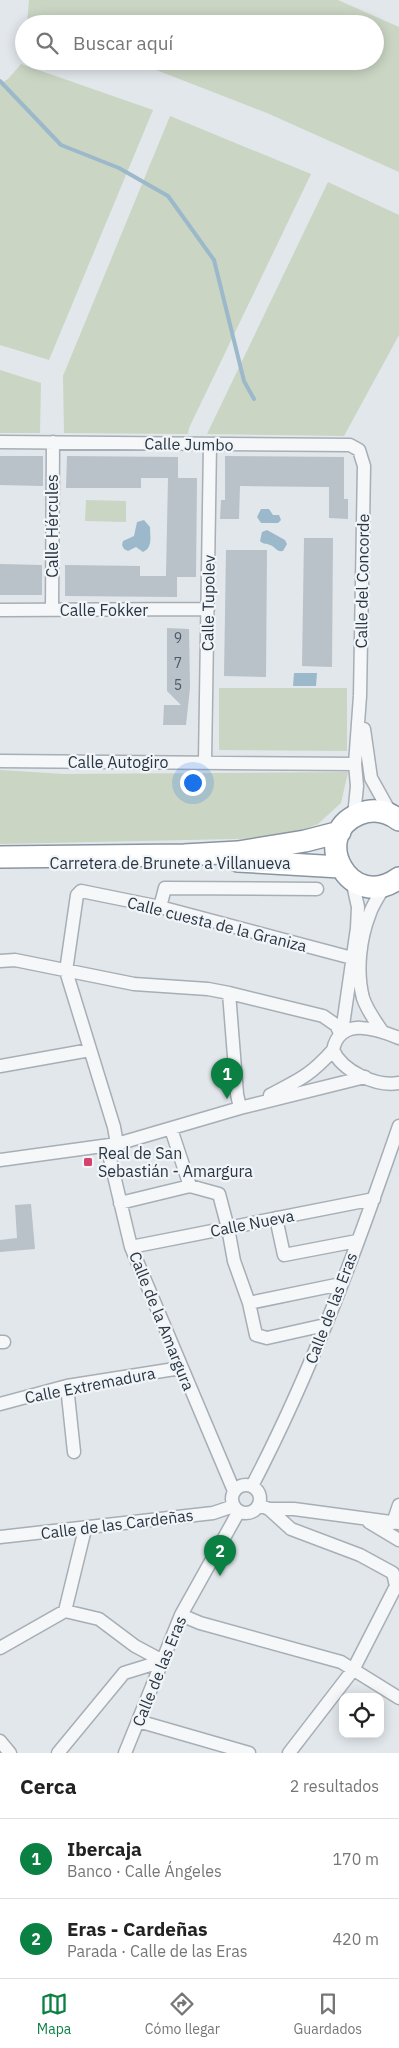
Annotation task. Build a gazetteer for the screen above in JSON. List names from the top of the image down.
{
  "streets": {
    "highway": ["Carretera de Brunete a Villanueva"],
    "street": [
      "Calle Jumbo",
      "Calle Hércules",
      "Calle del Concorde",
      "Calle Tupolev",
      "Calle Fokker",
      "Calle Autogiro",
      "Calle cuesta de la Graniza",
      "Calle Nueva",
      "Calle de las Eras",
      "Calle de la Amargura",
      "Calle Extremadura",
      "Calle de las Cardeñas"
    ]
  },
  "crossings": [
    ["Calle Jumbo", "Calle Hércules"],
    ["Calle Jumbo", "Calle del Concorde"],
    ["Calle Jumbo", "Calle Tupolev"],
    ["Calle Hércules", "Calle Fokker"],
    ["Calle del Concorde", "Calle Autogiro"],
    ["Calle del Concorde", "Carretera de Brunete a Villanueva"],
    ["Calle Tupolev", "Calle Fokker"],
    ["Calle Tupolev", "Calle Autogiro"],
    ["Calle cuesta de la Graniza", "Calle de la Amargura"],
    ["Calle Nueva", "Calle de las Eras"],
    ["Calle Nueva", "Calle de la Amargura"],
    ["Calle de las Eras", "Calle de la Amargura"],
    ["Calle de las Eras", "Calle de las Cardeñas"],
    ["Calle de la Amargura", "Calle Extremadura"],
    ["Calle de la Amargura", "Calle de las Cardeñas"]
  ],
  "places": {
    "transit": ["Real de San Sebastián - Amargura"]
  },
  "house_numbers": ["9", "7", "5"],
  "page": {
    "search": "Buscar aquí",
    "pins": ["1", "2"],
    "heading": ["Cerca", "2 resultados"],
    "list": [
      {
        "mark": "1",
        "name": "Ibercaja",
        "note": "Banco · Calle Ángeles",
        "value": "170 m"
      },
      {
        "mark": "2",
        "name": "Eras - Cardeñas",
        "note": "Parada · Calle de las Eras",
        "value": "420 m"
      }
    ],
    "nav": ["Mapa", "Cómo llegar", "Guardados"]
  }
}
